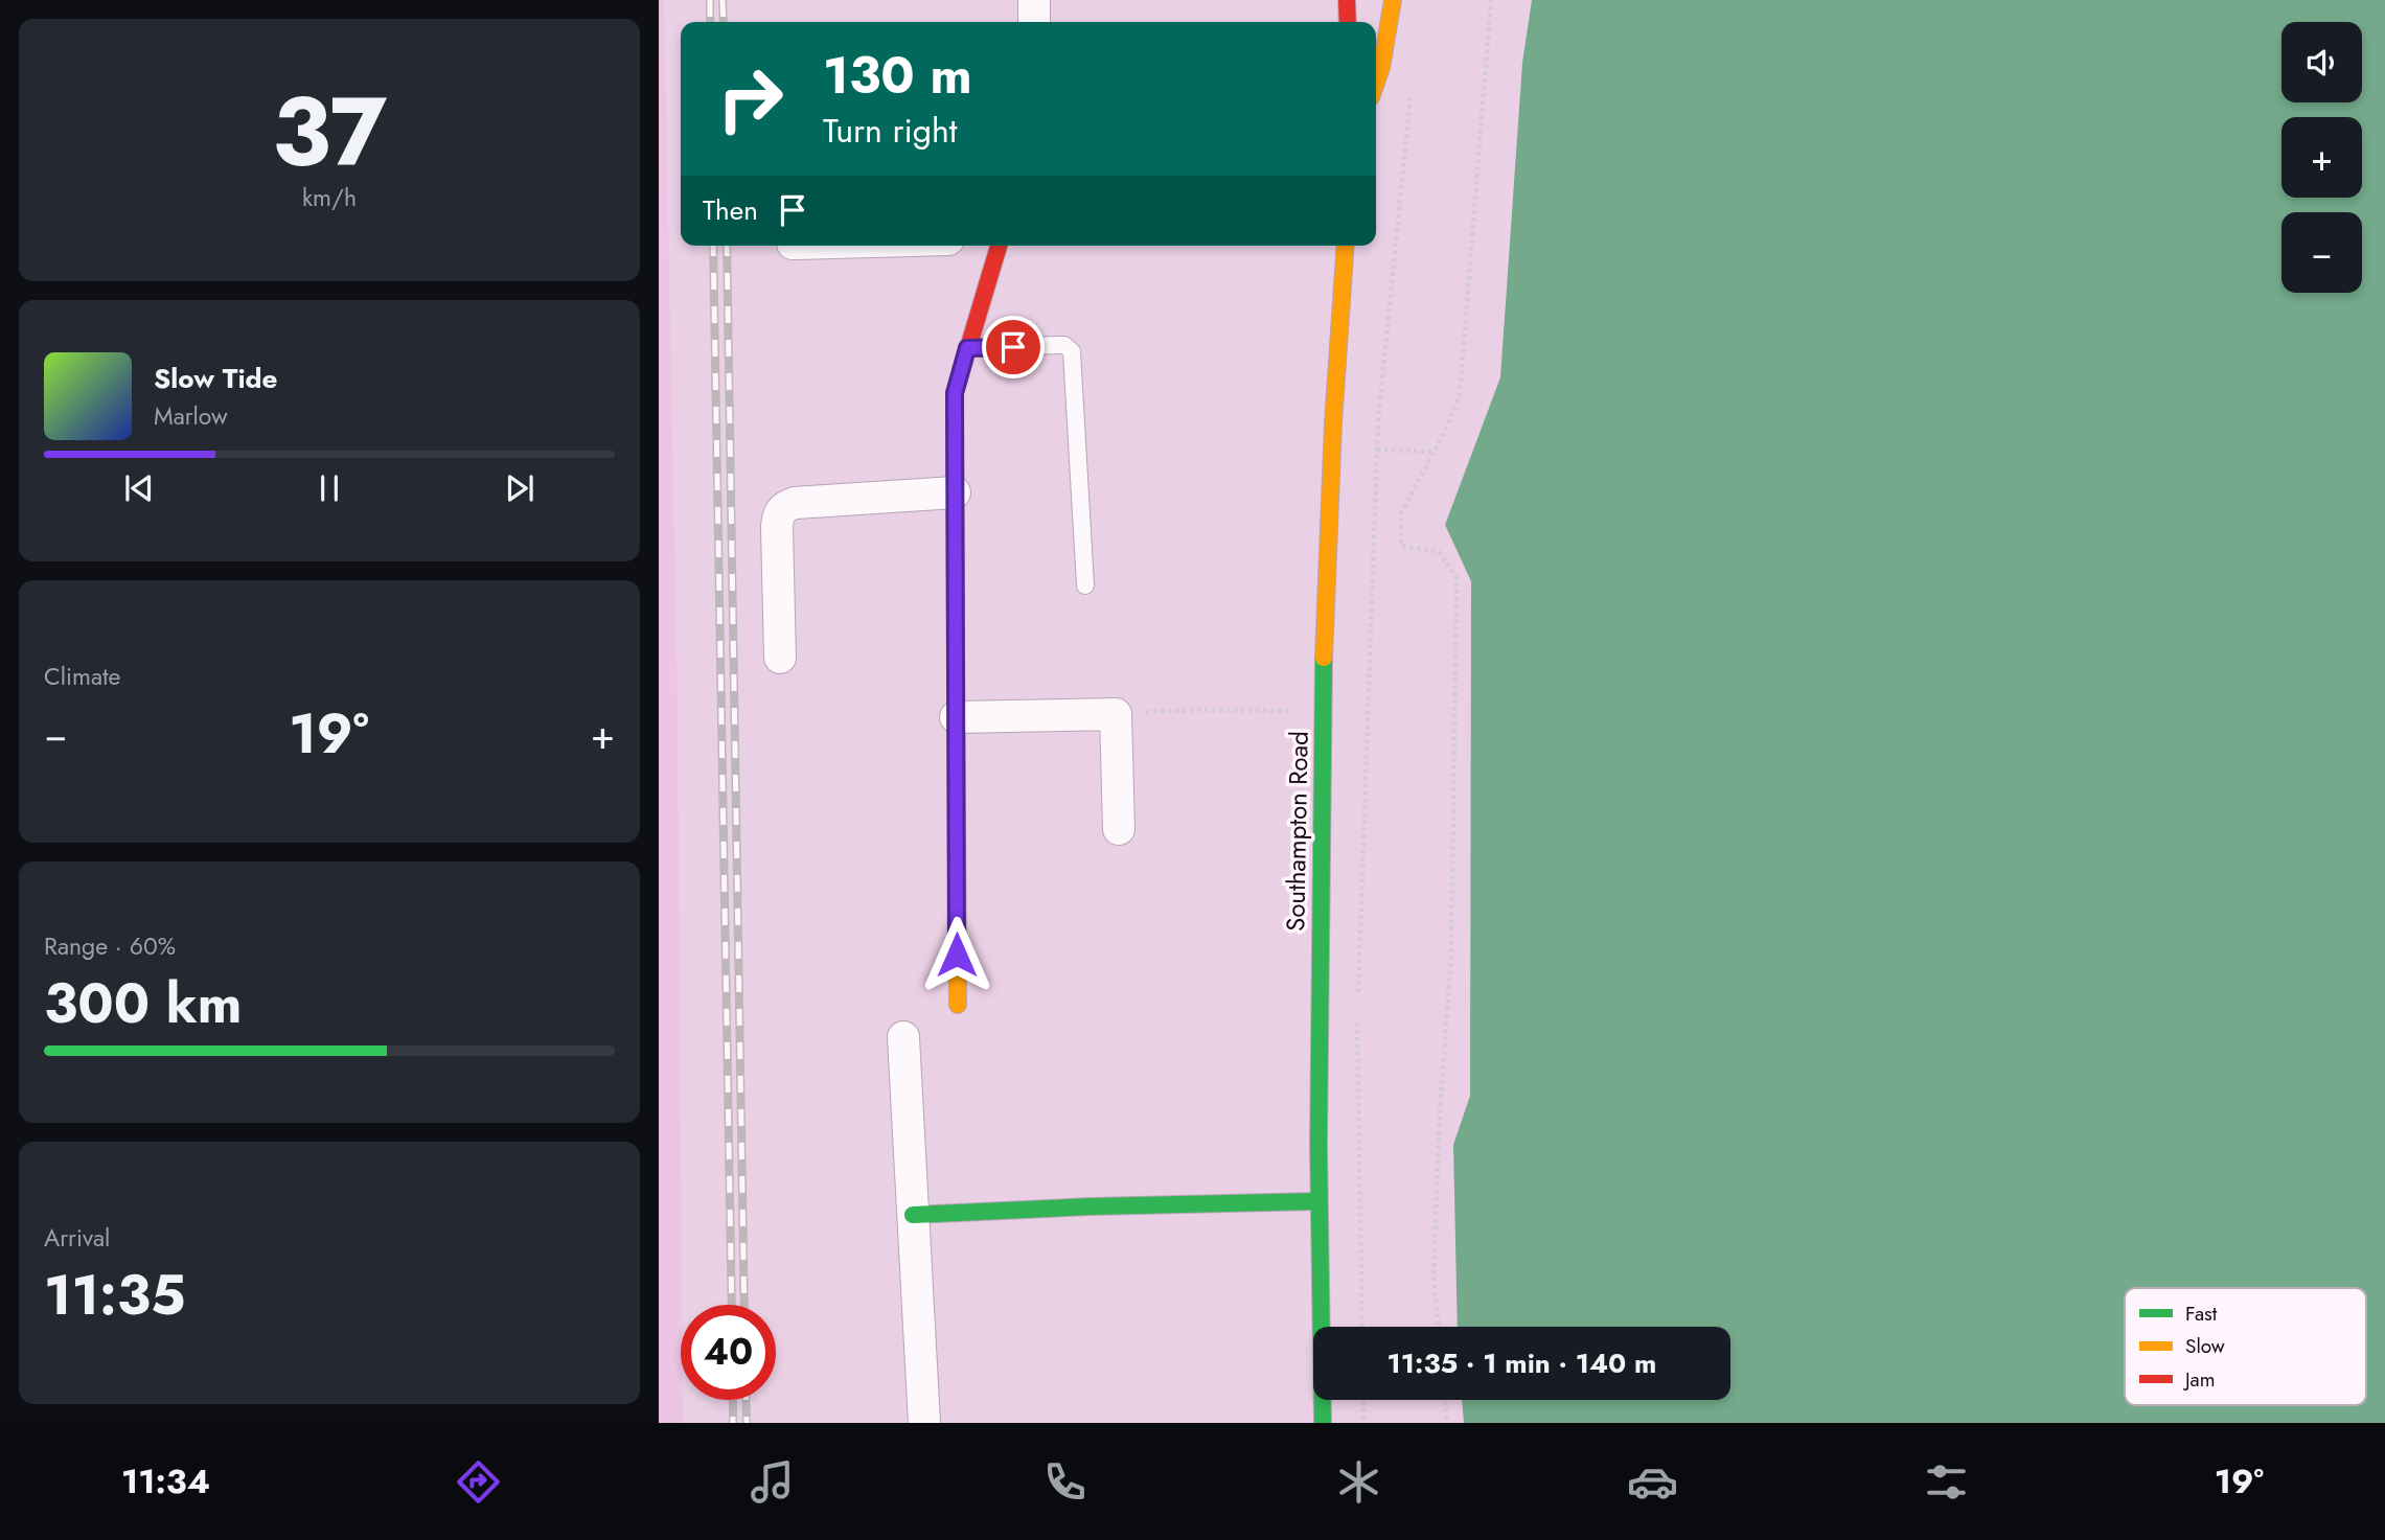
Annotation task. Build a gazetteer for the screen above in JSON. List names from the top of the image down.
{
  "streets": {
    "main road": ["Southampton Road"]
  },
  "legend": ["Fast", "Slow", "Jam"],
  "page": {
    "tile": [
      ["37", "km/h"],
      "Climate",
      ["Range · 60%", "300 km"],
      ["Arrival", "11:35"]
    ],
    "map_buttons": ["+", "−"],
    "turn": ["130 m", "Turn right"],
    "then": "Then",
    "song": ["Slow Tide", "Marlow"],
    "heat": ["−", "19°", "+"],
    "limit": "40",
    "trip": "11:35 · 1 min · 140 m",
    "tabs": ["11:34", "19°"]
  }
}
